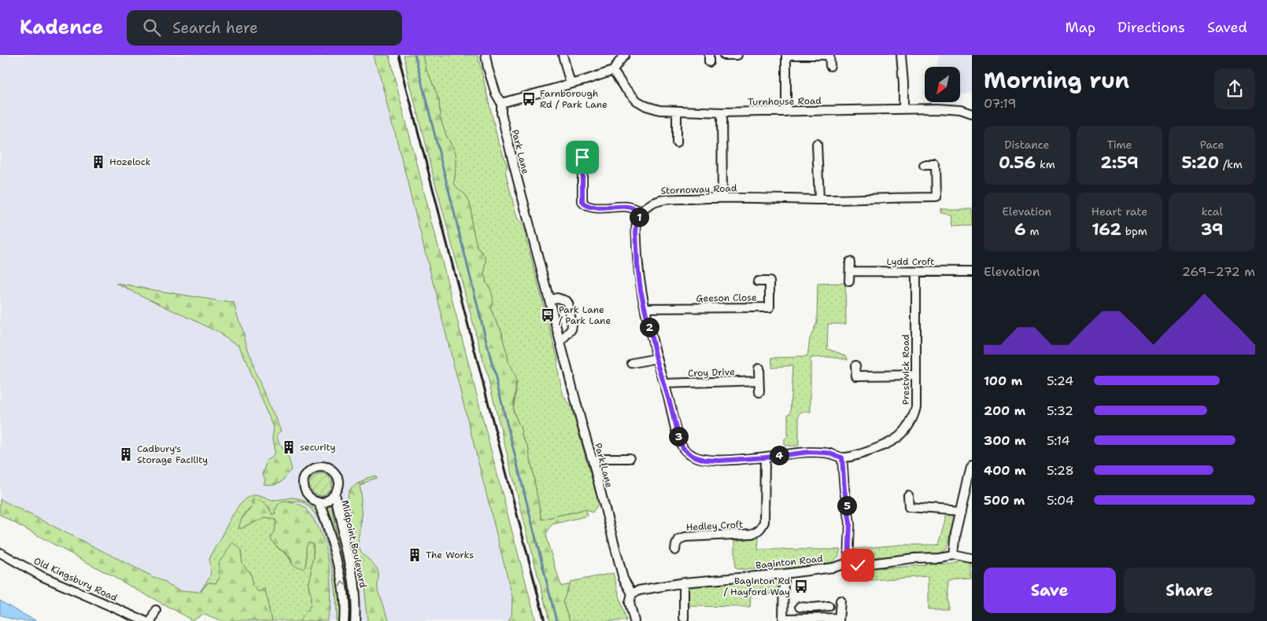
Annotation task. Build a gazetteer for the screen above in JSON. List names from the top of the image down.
{
  "streets": {
    "street": [
      "Turnhouse Road",
      "Park Lane",
      "Stornoway Road",
      "Lydd Croft",
      "Geeson Close",
      "Prestwick Road",
      "Croy Drive",
      "Hedley Croft",
      "Midpoint Boulevard",
      "Baginton Road",
      "Old Kingsbury Road"
    ]
  },
  "crossings": [
    ["Park Lane", "Baginton Road"],
    ["Lydd Croft", "Prestwick Road"]
  ],
  "places": {
    "bus stop": ["Farnborough Rd / Park Lane", "Park Lane / Park Lane", "Baginton Rd / Hayford Way"],
    "building": [
      "Hozelock",
      "security",
      "Cadbury's Storage Facility",
      "The Works"
    ]
  },
  "north": "bottom left",
  "page": {
    "header": "Kadence",
    "search": "Search here",
    "nav": ["Map", "Directions", "Saved"],
    "heading": ["Morning run", "07:19"],
    "stats": [
      ["Distance", "0.56 km"],
      ["Time", "2:59"],
      ["Pace", "5:20 /km"],
      ["Elevation", "6 m"],
      ["Heart rate", "162 bpm"],
      ["kcal", "39"]
    ],
    "pins": [
      "1",
      "2",
      "3",
      "4",
      "5"
    ],
    "chart": ["Elevation", "269–272 m"],
    "list": [
      {
        "name": "100 m",
        "note": "5:24"
      },
      {
        "name": "200 m",
        "note": "5:32"
      },
      {
        "name": "300 m",
        "note": "5:14"
      },
      {
        "name": "400 m",
        "note": "5:28"
      },
      {
        "name": "500 m",
        "note": "5:04"
      }
    ],
    "buttons": ["Save", "Share"]
  }
}
